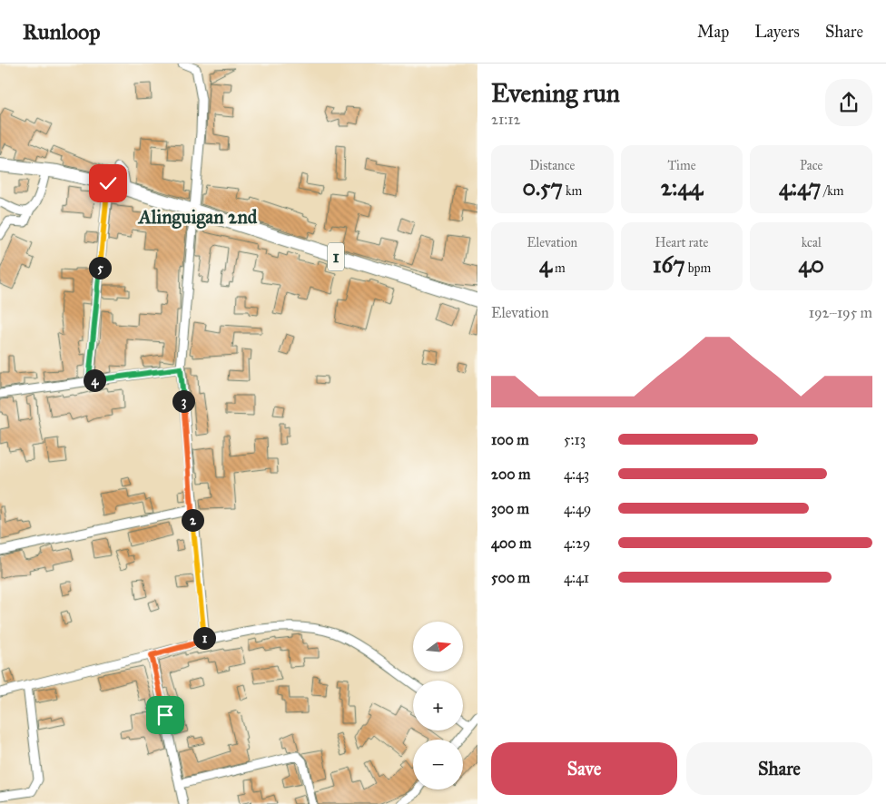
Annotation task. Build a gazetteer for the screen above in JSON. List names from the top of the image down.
{
  "streets": {
    "highway": ["1"]
  },
  "districts": ["Alinguigan 2nd"],
  "north": "right",
  "page": {
    "header": "Runloop",
    "nav": ["Map", "Layers", "Share"],
    "heading": ["Evening run", "21:12"],
    "stats": [
      ["Distance", "0.57 km"],
      ["Time", "2:44"],
      ["Pace", "4:47 /km"],
      ["Elevation", "4 m"],
      ["Heart rate", "167 bpm"],
      ["kcal", "40"]
    ],
    "pins": [
      "5",
      "4",
      "3",
      "2",
      "1"
    ],
    "chart": ["Elevation", "192–195 m"],
    "list": [
      {
        "name": "100 m",
        "note": "5:13"
      },
      {
        "name": "200 m",
        "note": "4:43"
      },
      {
        "name": "300 m",
        "note": "4:49"
      },
      {
        "name": "400 m",
        "note": "4:29"
      },
      {
        "name": "500 m",
        "note": "4:41"
      }
    ],
    "map_buttons": ["+", "−"],
    "buttons": ["Save", "Share"]
  }
}
